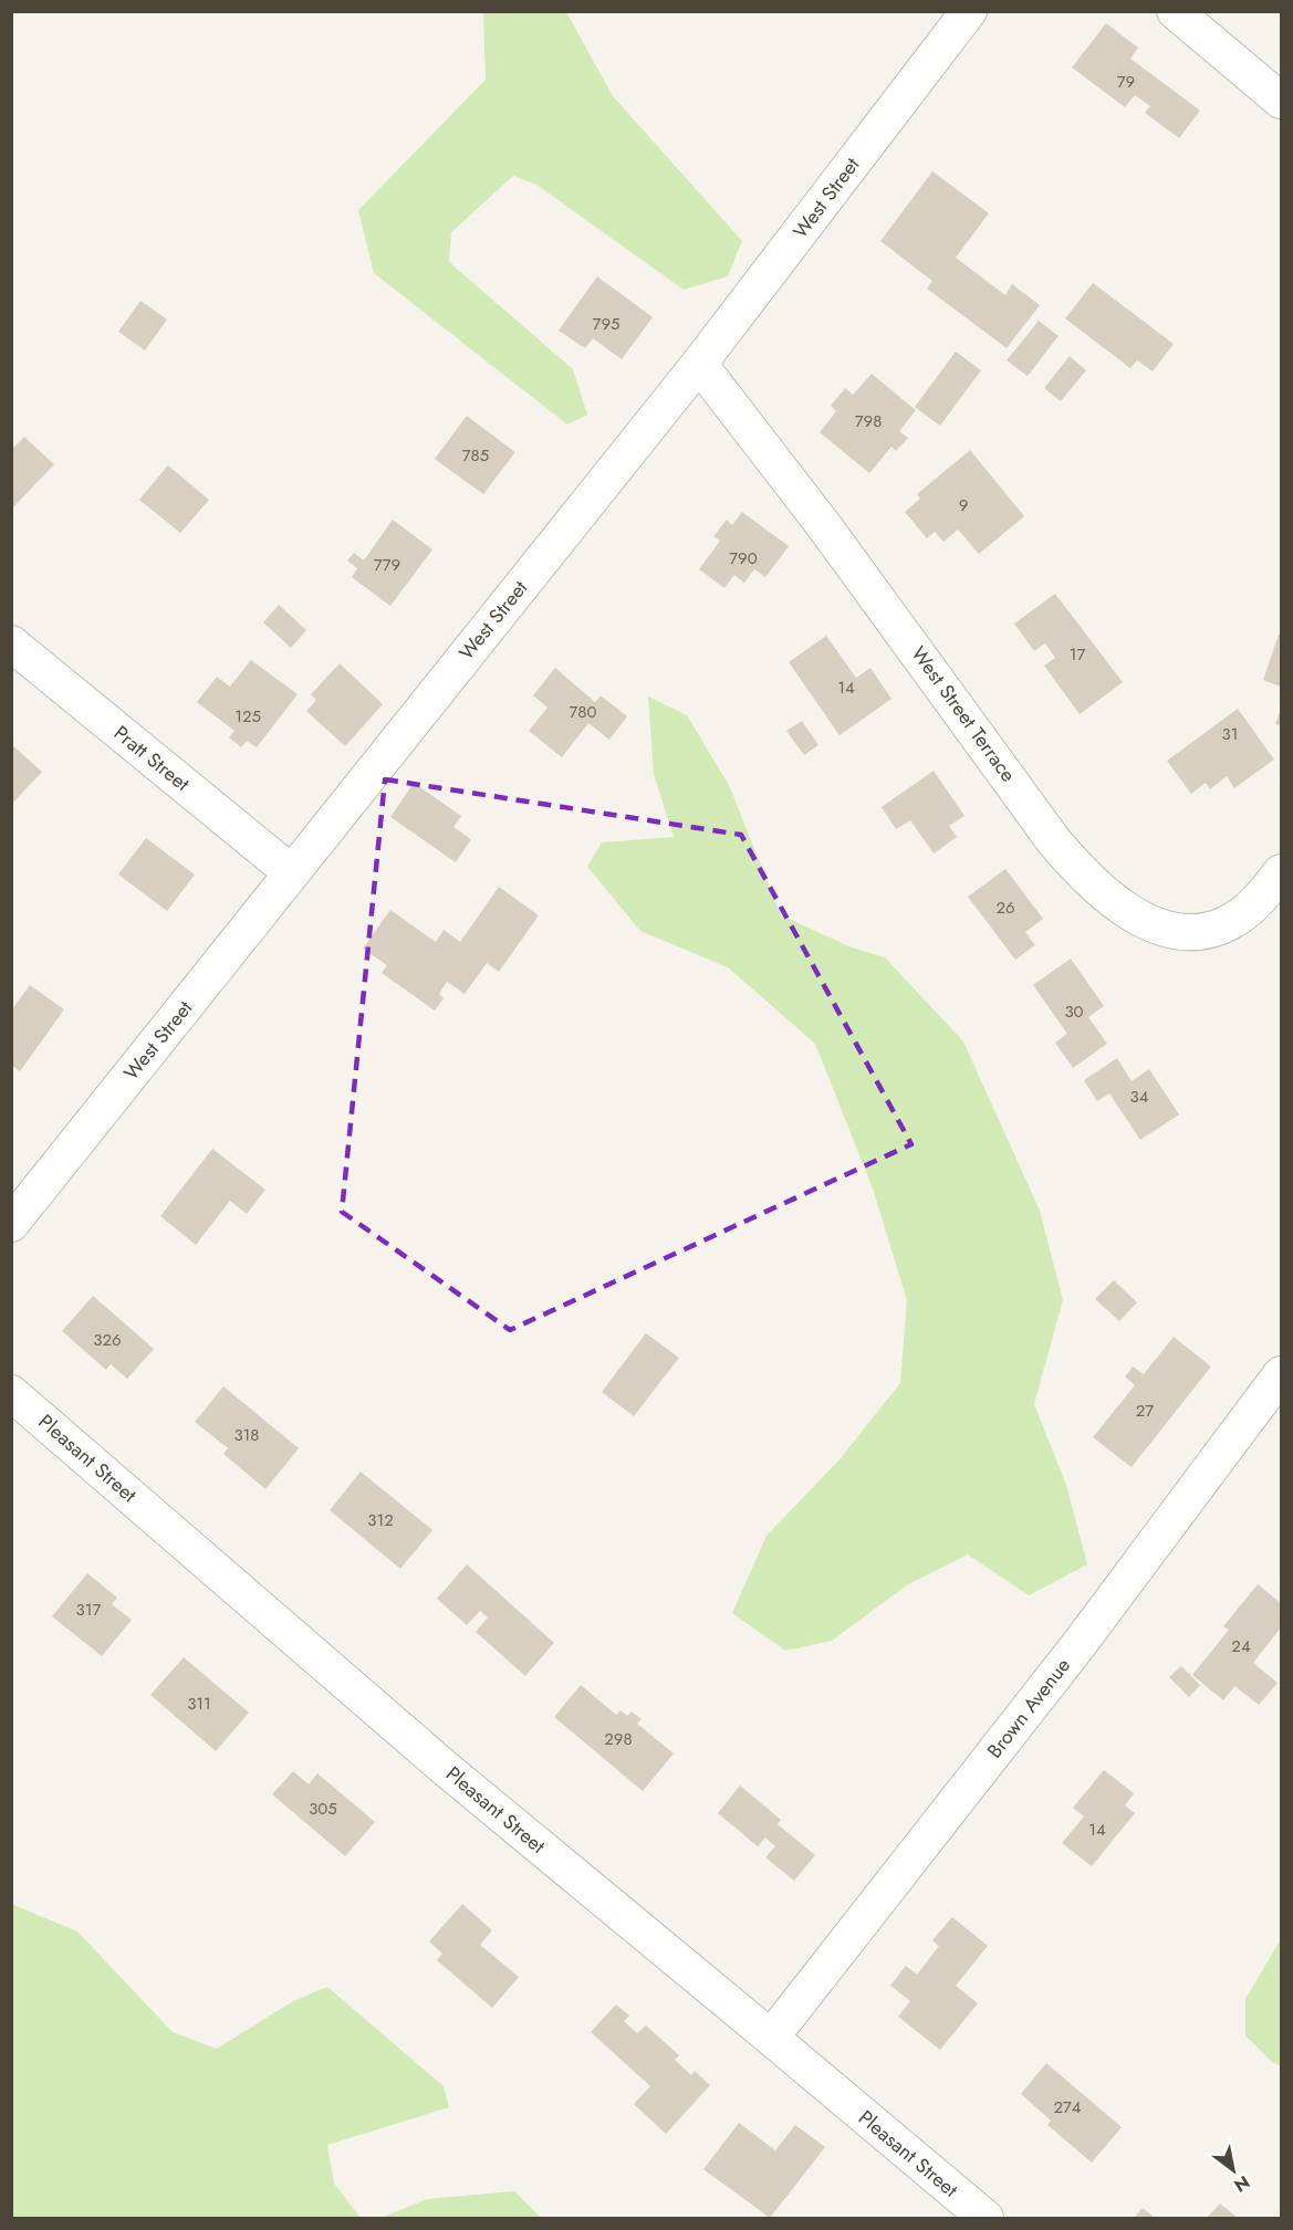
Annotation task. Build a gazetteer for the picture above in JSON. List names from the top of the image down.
{
  "streets": {
    "street": [
      "West Street",
      "West Street Terrace",
      "Pratt Street",
      "Pleasant Street",
      "Brown Avenue"
    ]
  },
  "crossings": [
    ["West Street", "West Street Terrace"],
    ["West Street", "Pratt Street"],
    ["Pleasant Street", "Brown Avenue"]
  ],
  "house_numbers": [
    "79",
    "795",
    "798",
    "785",
    "9",
    "790",
    "779",
    "17",
    "14",
    "780",
    "125",
    "31",
    "26",
    "30",
    "34",
    "326",
    "27",
    "318",
    "312",
    "317",
    "24",
    "311",
    "298",
    "305",
    "14",
    "274"
  ],
  "north": "bottom right"
}
